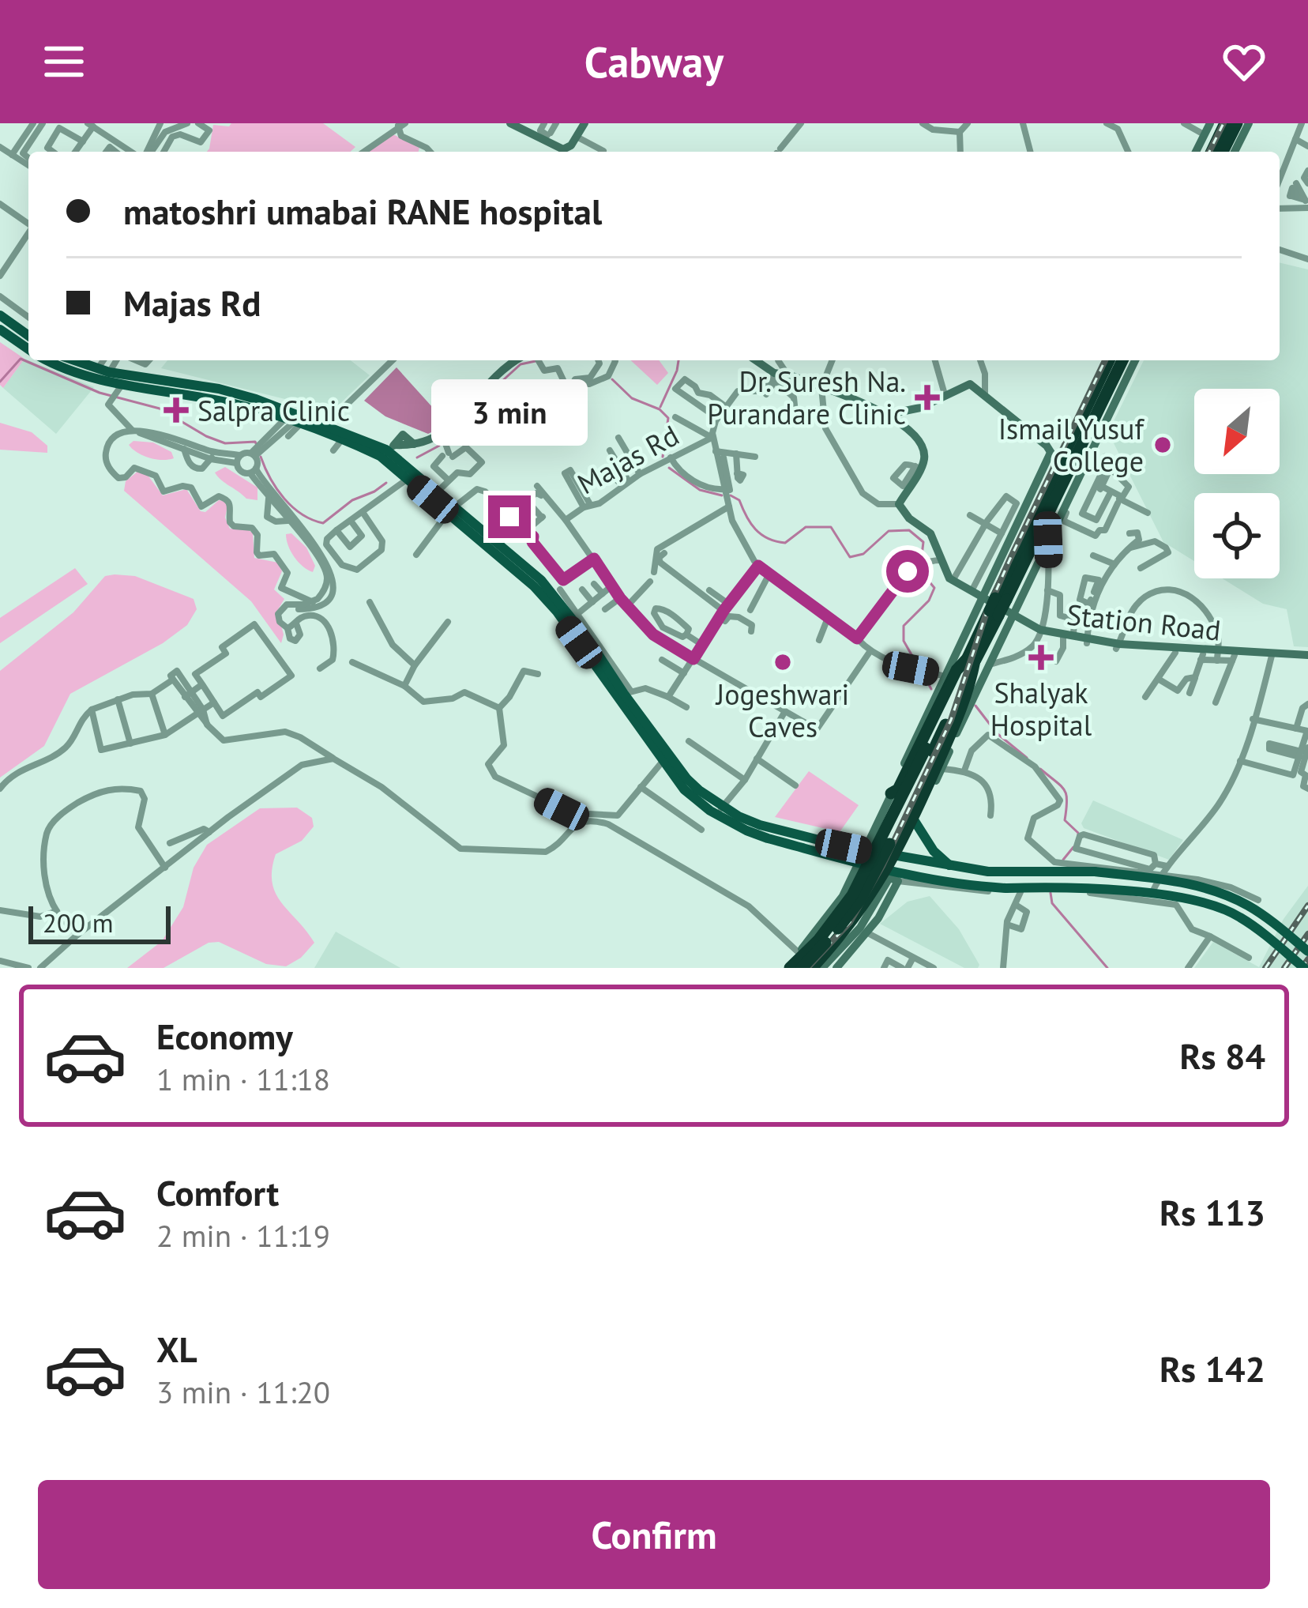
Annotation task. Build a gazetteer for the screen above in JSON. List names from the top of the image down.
{
  "streets": {
    "street": ["Majas Rd", "Station Road"]
  },
  "places": {
    "health": ["Dr. Suresh Na. Purandare Clinic", "Salpra Clinic", "Shalyak Hospital"],
    "other": ["Ismail Yusuf College", "Jogeshwari Caves"]
  },
  "scale_bar": "200 m",
  "north": "bottom left",
  "page": {
    "header": "Cabway",
    "banner": ["matoshri umabai RANE hospital", "Majas Rd"],
    "bubble": "3 min",
    "scale": "200 m",
    "list": [
      {
        "name": "Economy",
        "note": "1 min · 11:18",
        "value": "Rs 84"
      },
      {
        "name": "Comfort",
        "note": "2 min · 11:19",
        "value": "Rs 113"
      },
      {
        "name": "XL",
        "note": "3 min · 11:20",
        "value": "Rs 142"
      }
    ],
    "buttons": "Confirm"
  }
}
